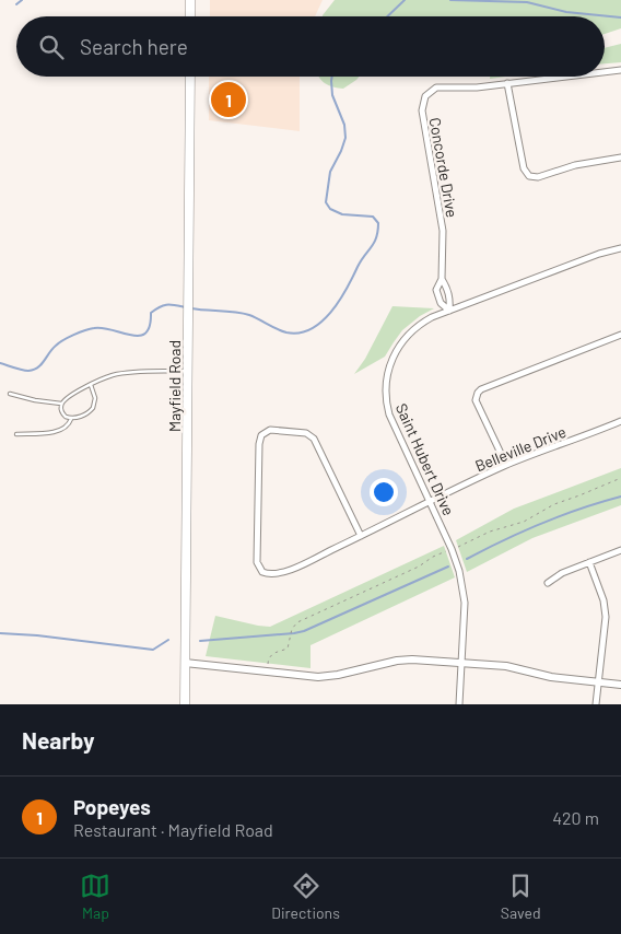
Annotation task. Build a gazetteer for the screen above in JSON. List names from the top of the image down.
{
  "streets": {
    "main road": ["Mayfield Road"],
    "street": ["Concorde Drive", "Belleville Drive", "Saint Hubert Drive"]
  },
  "crossings": [
    ["Concorde Drive", "Saint Hubert Drive"],
    ["Belleville Drive", "Saint Hubert Drive"]
  ],
  "page": {
    "search": "Search here",
    "pins": "1",
    "heading": "Nearby",
    "list": [
      {
        "mark": "1",
        "name": "Popeyes",
        "note": "Restaurant · Mayfield Road",
        "value": "420 m"
      }
    ],
    "nav": ["Map", "Directions", "Saved"]
  }
}
